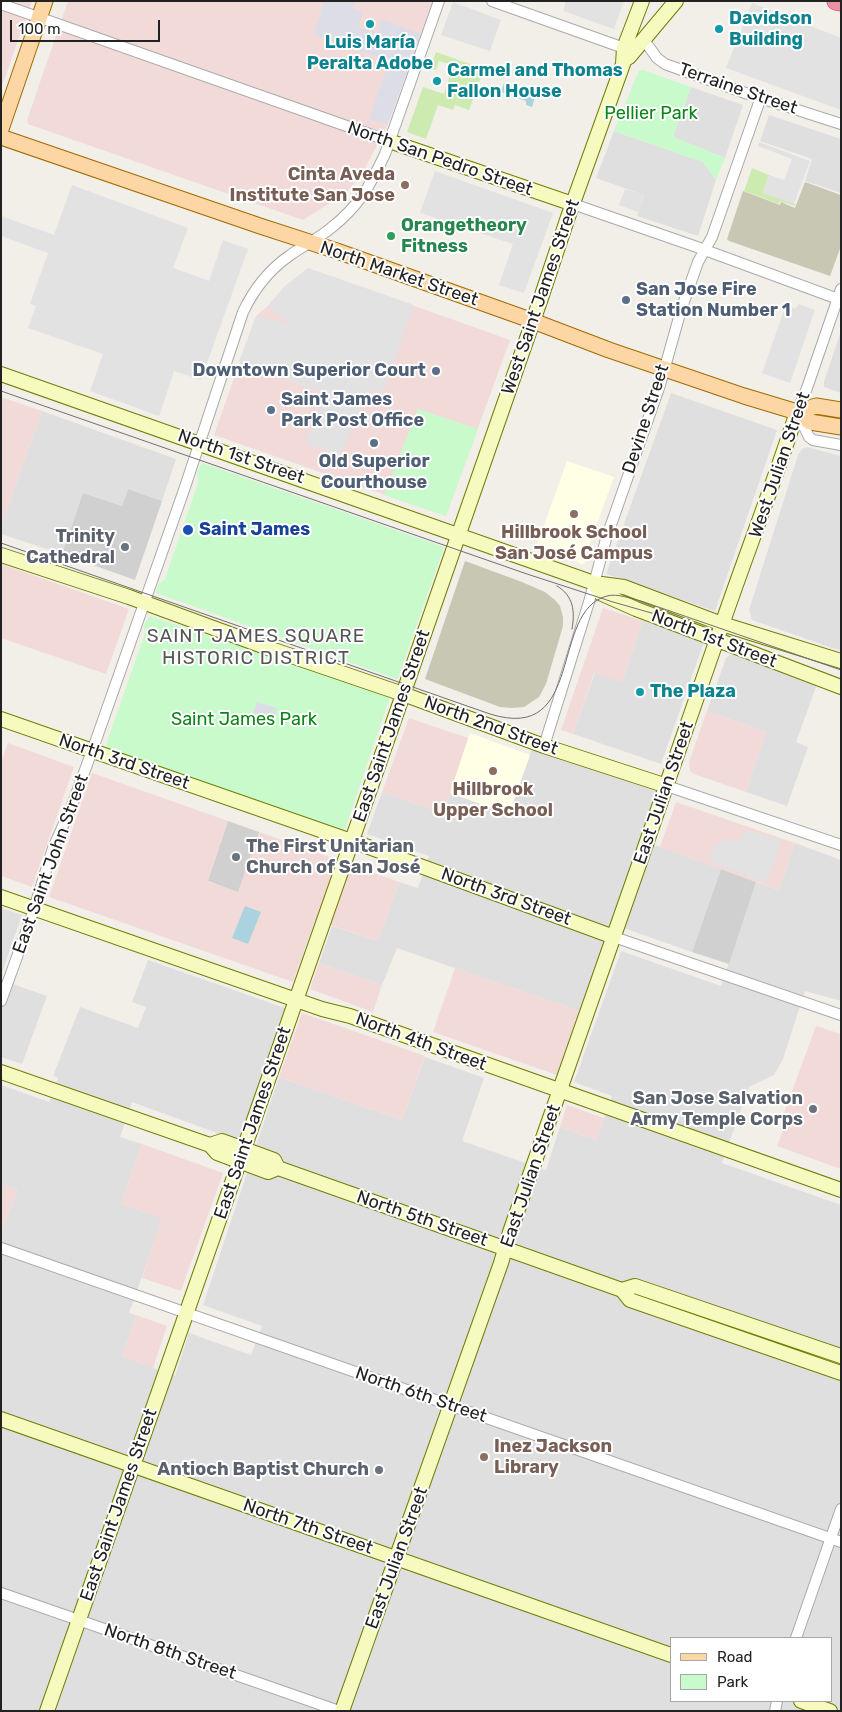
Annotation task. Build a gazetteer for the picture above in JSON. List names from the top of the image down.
{
  "streets": {
    "main road": ["North Market Street"],
    "street": [
      "Terraine Street",
      "North San Pedro Street",
      "West Saint James Street",
      "Devine Street",
      "North 1st Street",
      "West Julian Street",
      "East Saint James Street",
      "North 2nd Street",
      "North 3rd Street",
      "East Julian Street",
      "East Saint John Street",
      "North 4th Street",
      "North 5th Street",
      "North 6th Street",
      "North 7th Street",
      "North 8th Street"
    ]
  },
  "crossings": [
    ["Terraine Street", "West Saint James Street"],
    ["Terraine Street", "Devine Street"],
    ["North San Pedro Street", "West Saint James Street"],
    ["North San Pedro Street", "Devine Street"],
    ["North San Pedro Street", "West Julian Street"],
    ["North San Pedro Street", "East Saint John Street"],
    ["North Market Street", "West Saint James Street"],
    ["North Market Street", "Devine Street"],
    ["North Market Street", "West Julian Street"],
    ["North Market Street", "East Saint John Street"],
    ["West Saint James Street", "North 1st Street"],
    ["West Saint James Street", "East Saint James Street"],
    ["Devine Street", "North 1st Street"],
    ["Devine Street", "North 2nd Street"],
    ["North 1st Street", "West Julian Street"],
    ["North 1st Street", "East Saint James Street"],
    ["North 1st Street", "East Julian Street"],
    ["North 1st Street", "East Saint John Street"],
    ["West Julian Street", "East Julian Street"],
    ["East Saint James Street", "North 2nd Street"],
    ["East Saint James Street", "North 3rd Street"],
    ["East Saint James Street", "North 4th Street"],
    ["East Saint James Street", "North 5th Street"],
    ["East Saint James Street", "North 6th Street"],
    ["East Saint James Street", "North 7th Street"],
    ["East Saint James Street", "North 8th Street"],
    ["North 2nd Street", "East Julian Street"],
    ["North 2nd Street", "East Saint John Street"],
    ["North 3rd Street", "East Julian Street"],
    ["North 3rd Street", "East Saint John Street"],
    ["East Julian Street", "North 4th Street"],
    ["East Julian Street", "North 5th Street"],
    ["East Julian Street", "North 6th Street"],
    ["East Julian Street", "North 7th Street"],
    ["East Julian Street", "North 8th Street"],
    ["East Saint John Street", "North 4th Street"]
  ],
  "districts": ["SAINT JAMES SQUARE HISTORIC DISTRICT"],
  "parks": ["Pellier Park", "Saint James Park"],
  "places": [
    "Luis María Peralta Adobe",
    "Davidson Building",
    "Carmel and Thomas Fallon House",
    "Cinta Aveda Institute San Jose",
    "Orangetheory Fitness",
    "San Jose Fire Station Number 1",
    "Downtown Superior Court",
    "Saint James Park Post Office",
    "Old Superior Courthouse",
    "Hillbrook School San José Campus",
    "Saint James",
    "Trinity Cathedral",
    "The Plaza",
    "Hillbrook Upper School",
    "The First Unitarian Church of San José",
    "San Jose Salvation Army Temple Corps",
    "Inez Jackson Library",
    "Antioch Baptist Church"
  ],
  "legend": ["Road", "Park"],
  "scale_bar": "100 m"
}
